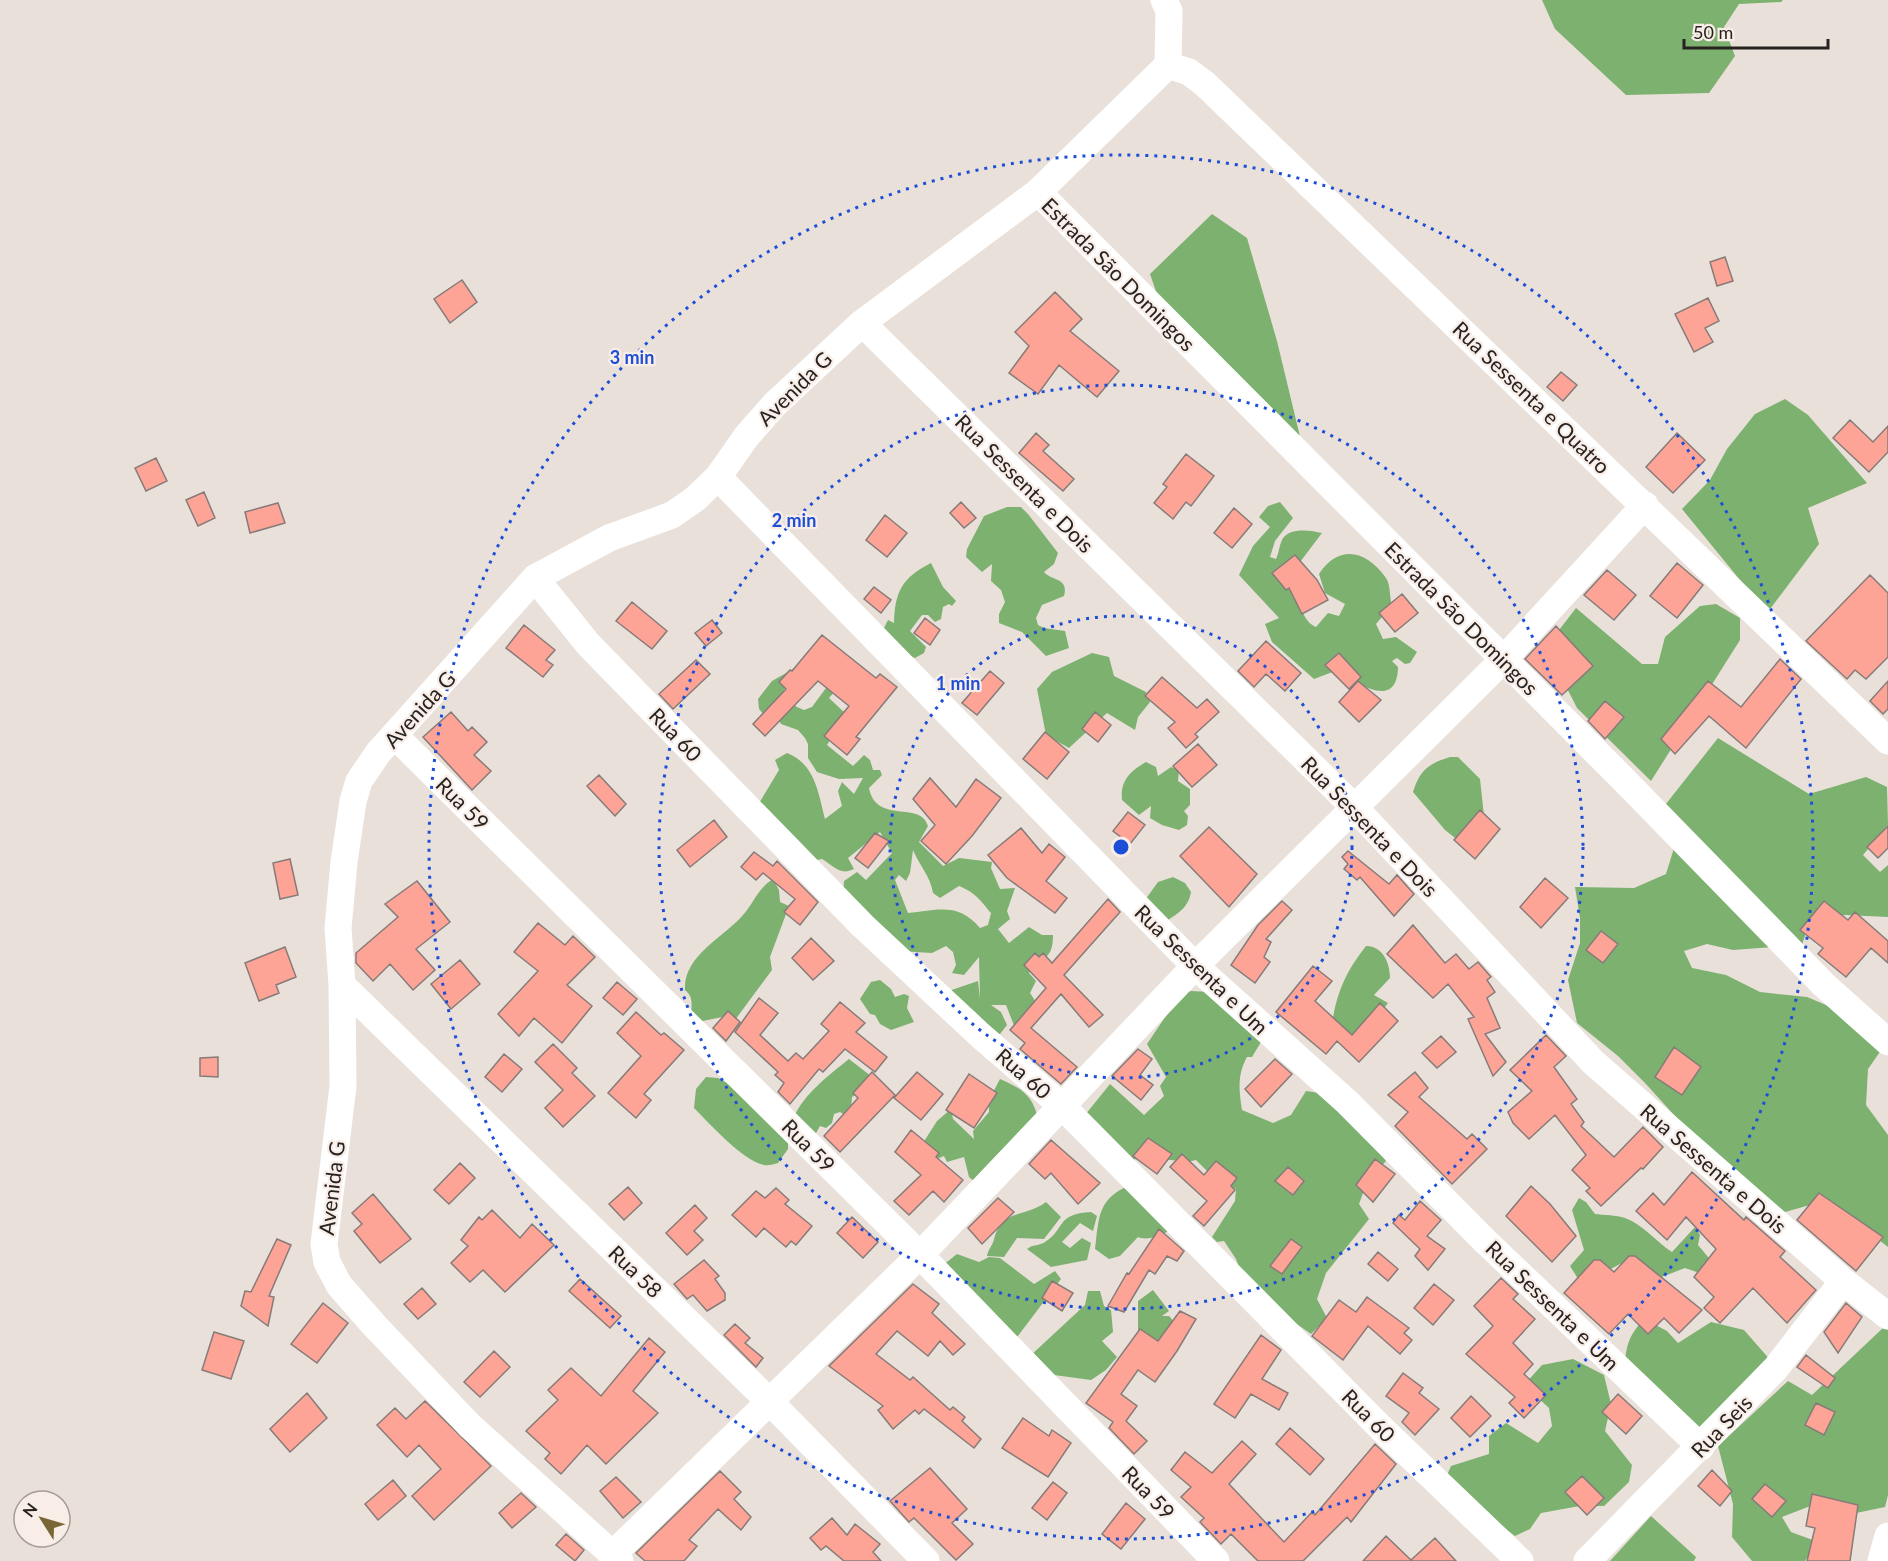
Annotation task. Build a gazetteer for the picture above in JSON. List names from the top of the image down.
{
  "streets": {
    "street": [
      "Estrada São Domingos",
      "Avenida G",
      "Rua Sessenta e Quatro",
      "Rua Sessenta e Dois",
      "Rua 60",
      "Rua 59",
      "Rua Sessenta e Um",
      "Rua 58",
      "Rua Seis"
    ]
  },
  "crossings": [
    ["Estrada São Domingos", "Avenida G"],
    ["Avenida G", "Rua Sessenta e Quatro"],
    ["Avenida G", "Rua Sessenta e Dois"],
    ["Avenida G", "Rua 60"],
    ["Avenida G", "Rua 59"],
    ["Avenida G", "Rua Sessenta e Um"],
    ["Avenida G", "Rua 58"],
    ["Rua Sessenta e Dois", "Rua Seis"],
    ["Rua Sessenta e Um", "Rua Seis"]
  ],
  "scale_bar": "50 m",
  "north": "top left",
  "rings": ["3 min", "2 min", "1 min"]
}
